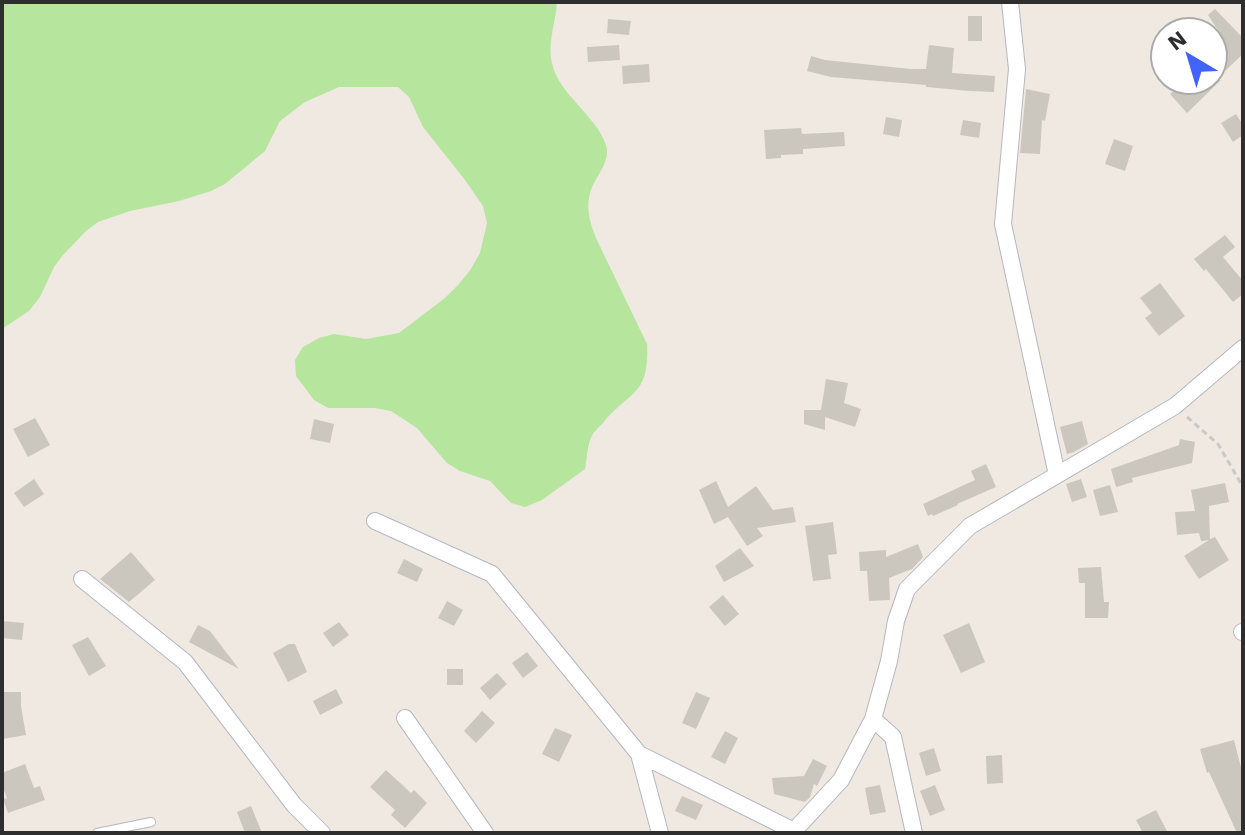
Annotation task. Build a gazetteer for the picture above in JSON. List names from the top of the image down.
{
  "north": "top left"
}
